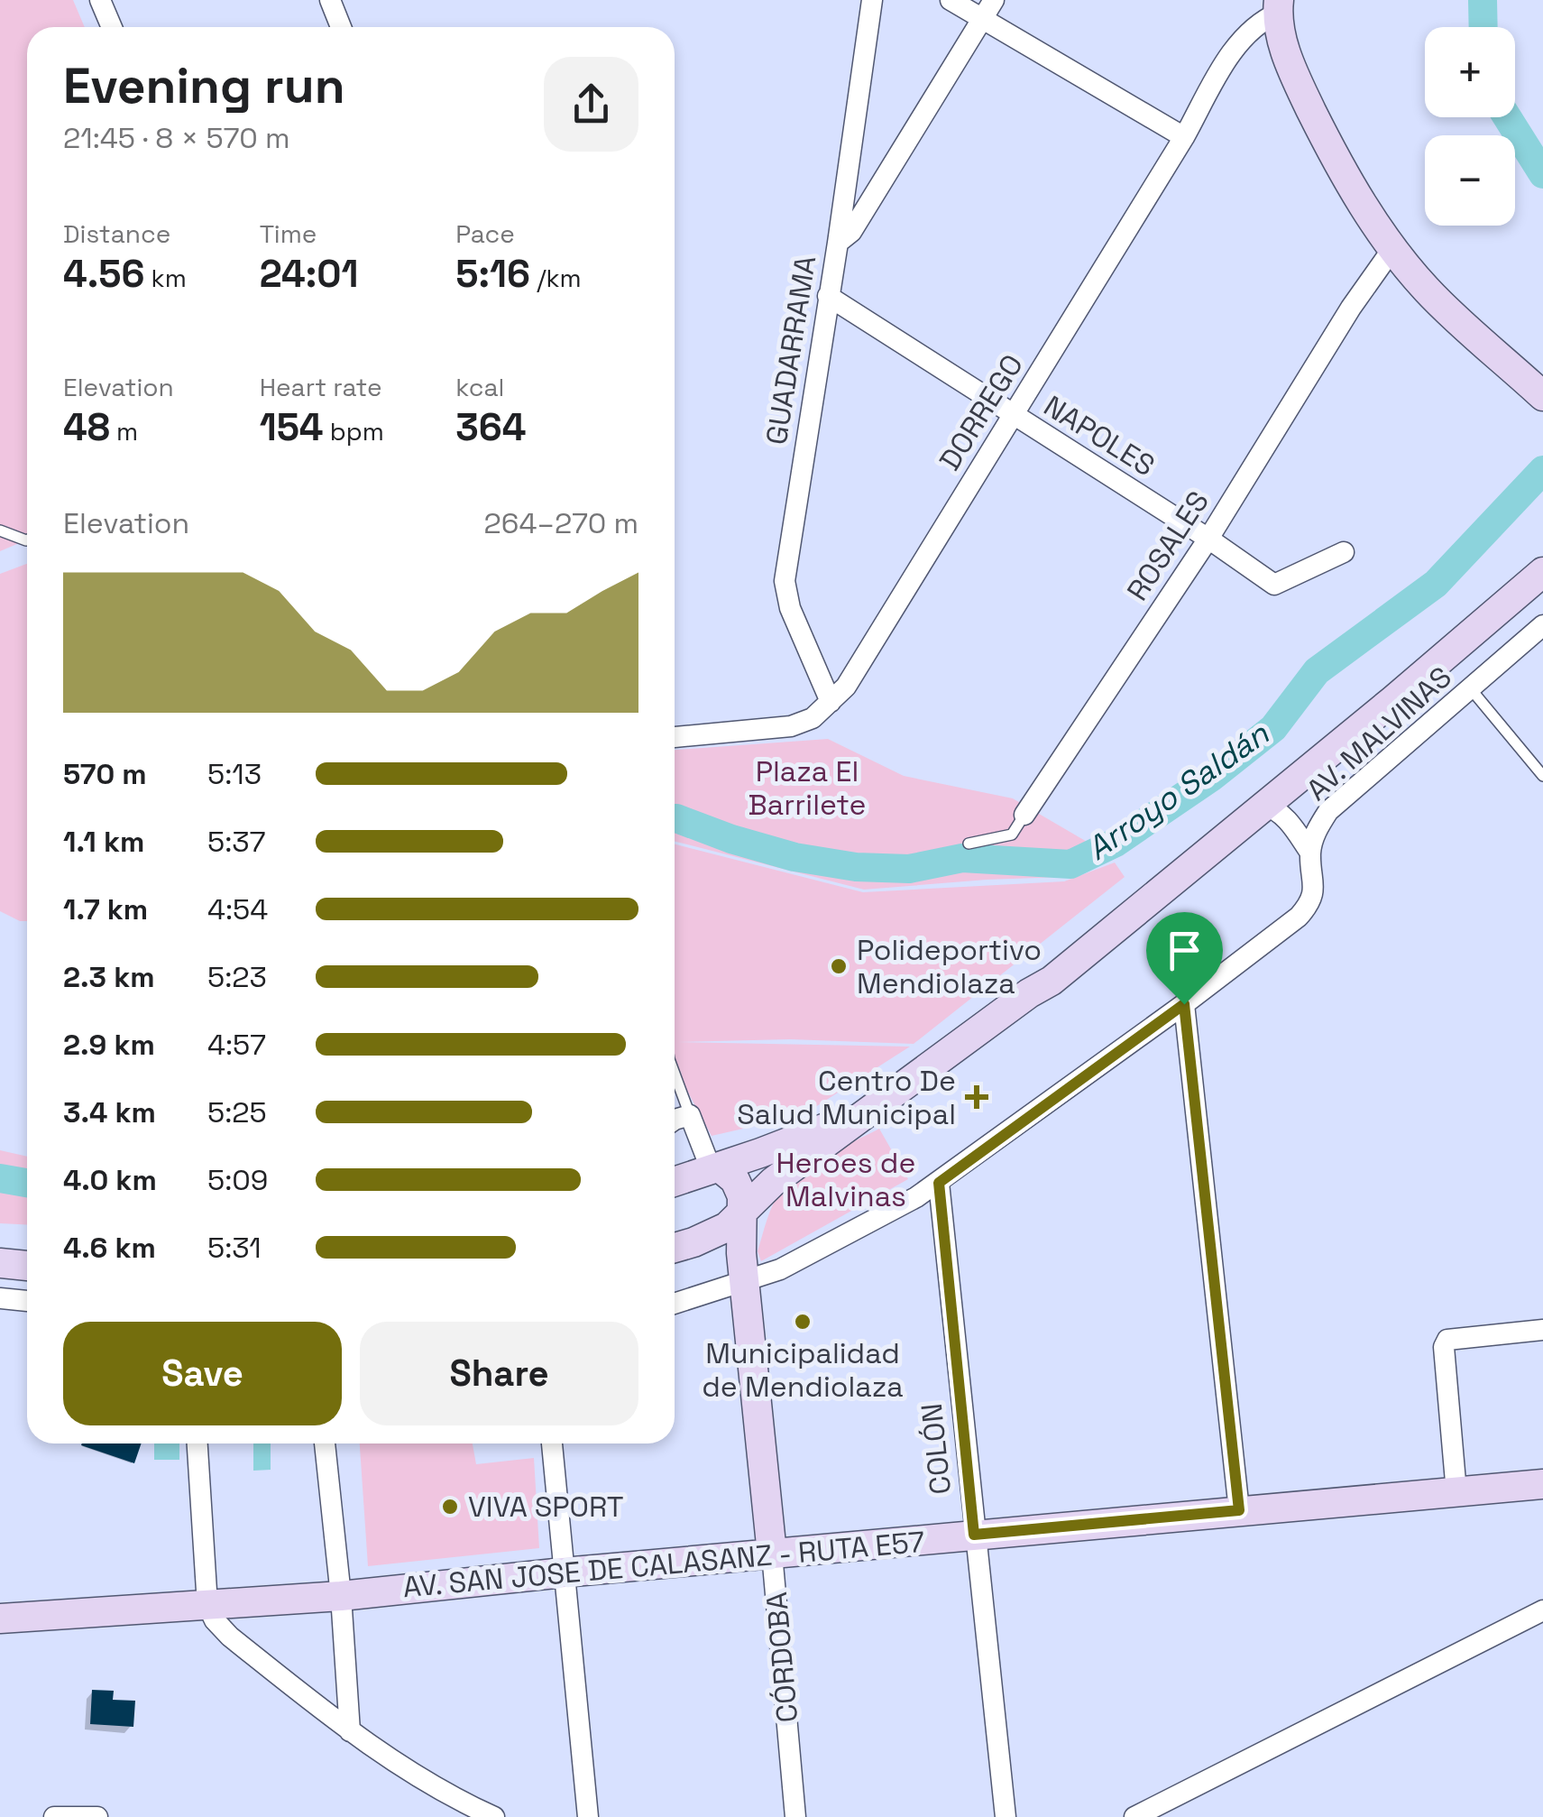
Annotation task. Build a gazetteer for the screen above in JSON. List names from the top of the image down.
{
  "streets": {
    "street": [
      "GUADARRAMA",
      "DORREGO",
      "NAPOLES",
      "ROSALES",
      "AV. MALVINAS",
      "COLÓN",
      "AV. SAN JOSE DE CALASANZ - RUTA E57",
      "CÓRDOBA"
    ]
  },
  "crossings": [
    ["GUADARRAMA", "DORREGO"],
    ["GUADARRAMA", "NAPOLES"],
    ["DORREGO", "NAPOLES"],
    ["NAPOLES", "ROSALES"],
    ["AV. MALVINAS", "COLÓN"],
    ["AV. MALVINAS", "CÓRDOBA"],
    ["COLÓN", "AV. SAN JOSE DE CALASANZ - RUTA E57"],
    ["AV. SAN JOSE DE CALASANZ - RUTA E57", "CÓRDOBA"]
  ],
  "water": ["Arroyo Saldán"],
  "parks": ["Plaza El Barrilete", "Heroes de Malvinas"],
  "places": {
    "other": ["Polideportivo Mendiolaza", "Municipalidad de Mendiolaza", "VIVA SPORT"],
    "health": ["Centro De Salud Municipal"]
  },
  "page": {
    "map_buttons": ["+", "−"],
    "heading": ["Evening run", "21:45 · 8 × 570 m"],
    "stats": [
      ["Distance", "4.56 km"],
      ["Time", "24:01"],
      ["Pace", "5:16 /km"],
      ["Elevation", "48 m"],
      ["Heart rate", "154 bpm"],
      ["kcal", "364"]
    ],
    "chart": ["Elevation", "264–270 m"],
    "list": [
      {
        "name": "570 m",
        "note": "5:13"
      },
      {
        "name": "1.1 km",
        "note": "5:37"
      },
      {
        "name": "1.7 km",
        "note": "4:54"
      },
      {
        "name": "2.3 km",
        "note": "5:23"
      },
      {
        "name": "2.9 km",
        "note": "4:57"
      },
      {
        "name": "3.4 km",
        "note": "5:25"
      },
      {
        "name": "4.0 km",
        "note": "5:09"
      },
      {
        "name": "4.6 km",
        "note": "5:31"
      }
    ],
    "buttons": ["Save", "Share"]
  }
}
